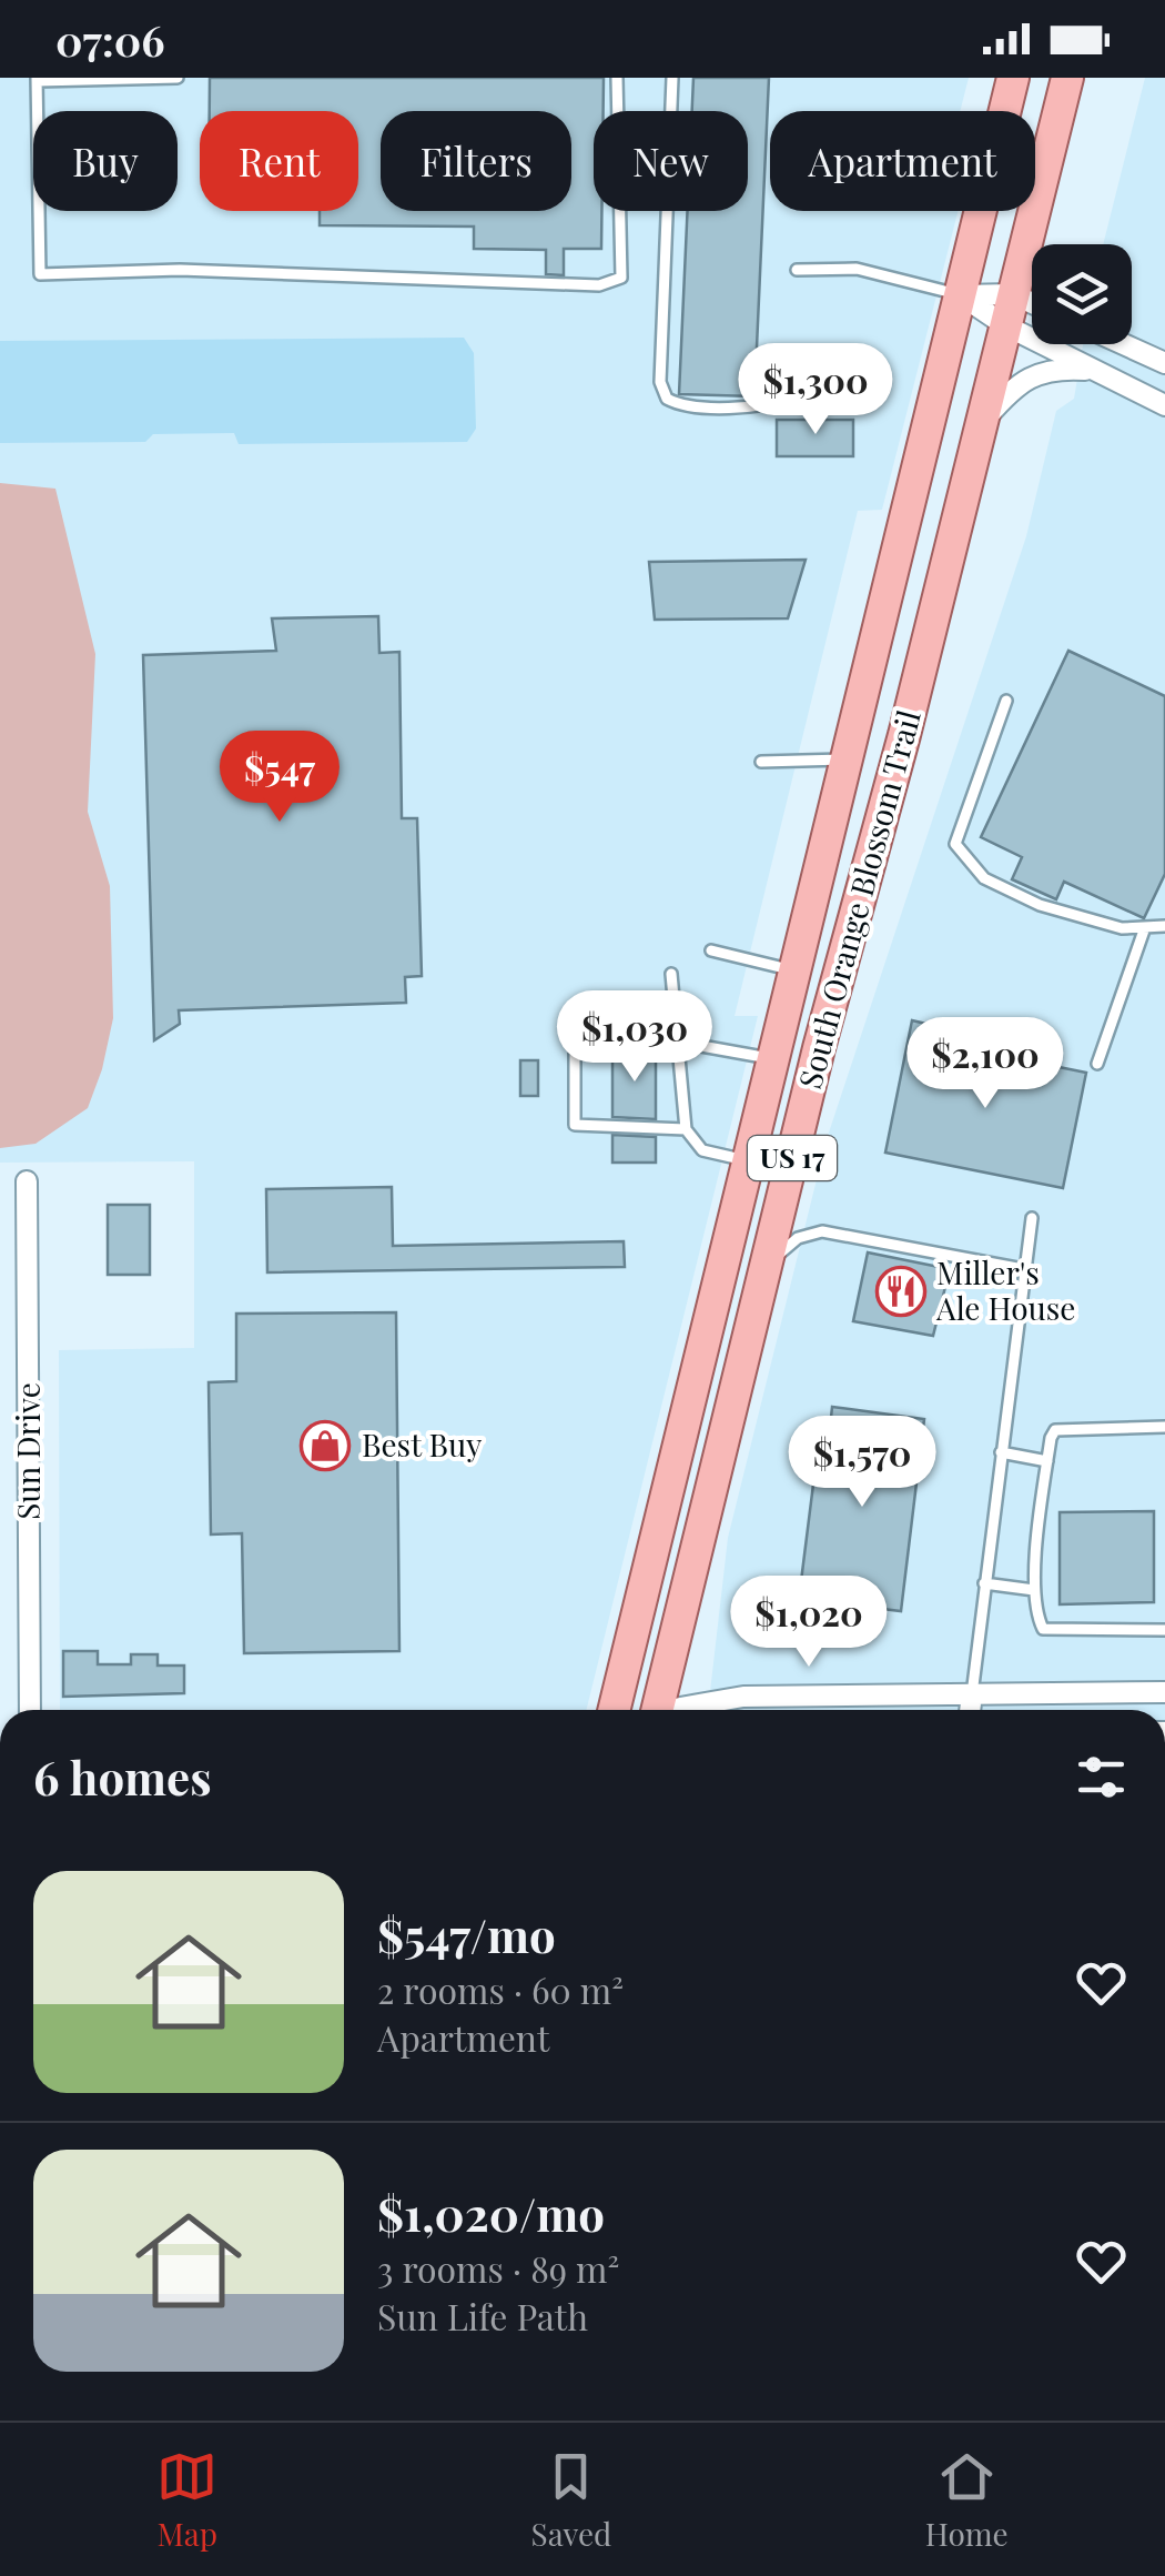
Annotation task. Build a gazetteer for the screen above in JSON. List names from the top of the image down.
{
  "streets": {
    "main road": ["South Orange Blossom Trail", "US 17"],
    "street": ["Sun Drive"]
  },
  "places": {
    "restaurant": ["Miller's Ale House"],
    "shop": ["Best Buy"]
  },
  "page": {
    "status": "07:06",
    "chip": [
      "Buy",
      "Rent",
      "Filters",
      "New",
      "Apartment"
    ],
    "price": [
      "$1,300",
      "$547",
      "$1,030",
      "$2,100",
      "$1,570",
      "$1,020"
    ],
    "heading": "6 homes",
    "list": [
      {
        "name": "$547/mo",
        "note": "2 rooms · 60 m² · Apartment"
      },
      {
        "name": "$1,020/mo",
        "note": "3 rooms · 89 m² · Sun Life Path"
      }
    ],
    "tabs": ["Map", "Saved", "Home"]
  }
}
